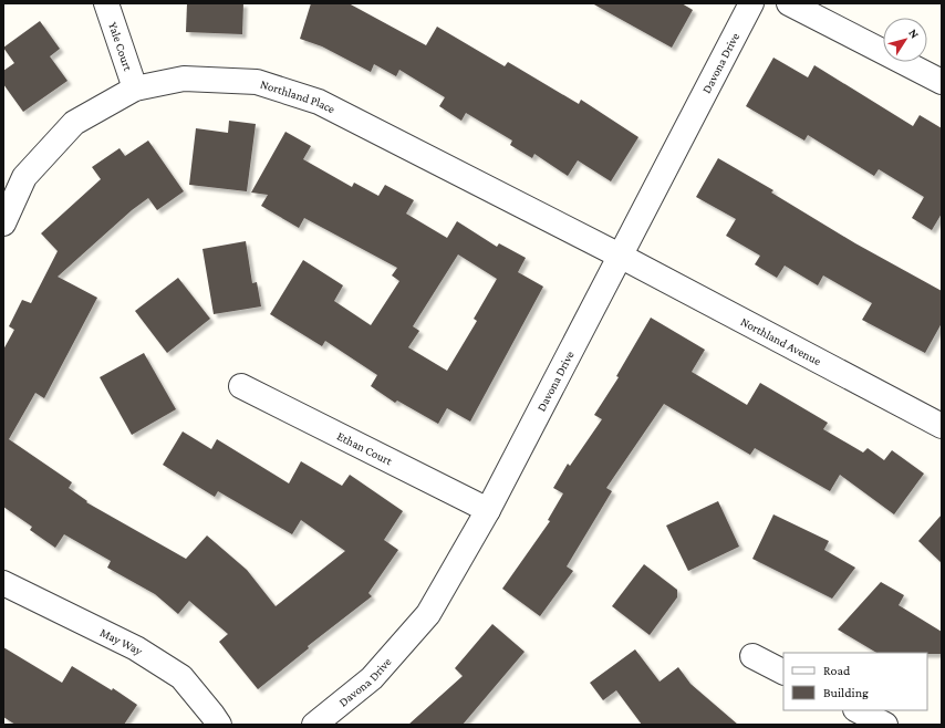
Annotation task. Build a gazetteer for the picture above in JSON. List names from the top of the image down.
{
  "streets": {
    "street": [
      "Yale Court",
      "Davona Drive",
      "Northland Place",
      "Northland Avenue",
      "Ethan Court",
      "May Way"
    ]
  },
  "crossings": [
    ["Yale Court", "Northland Place"],
    ["Davona Drive", "Northland Place"],
    ["Davona Drive", "Northland Avenue"],
    ["Davona Drive", "Ethan Court"],
    ["Northland Place", "Northland Avenue"]
  ],
  "legend": ["Road", "Building"],
  "north": "top right"
}
